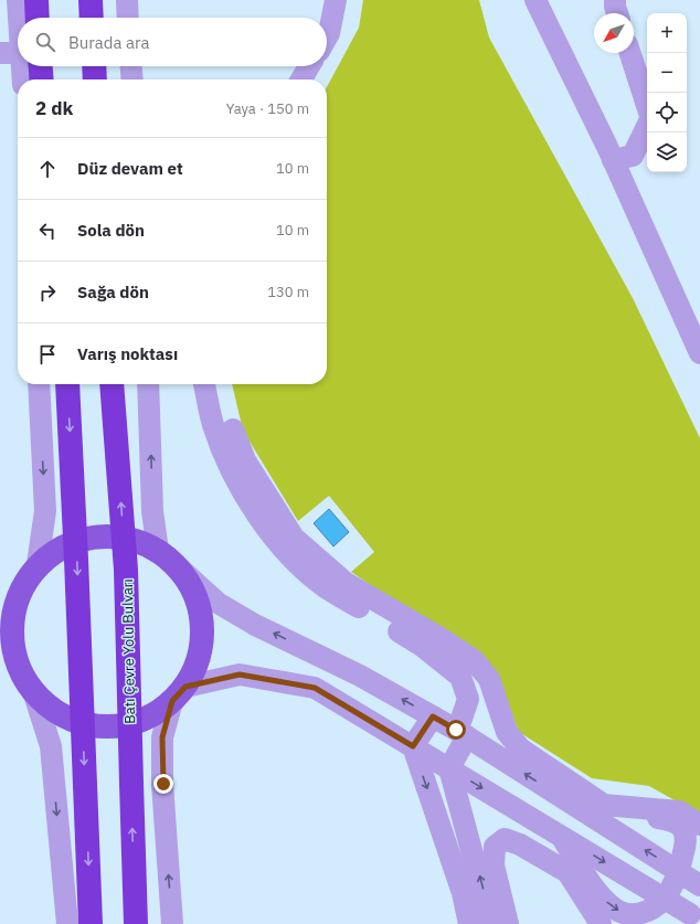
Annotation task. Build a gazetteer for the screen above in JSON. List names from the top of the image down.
{
  "streets": {
    "highway": ["Batı Çevre Yolu Bulvarı"]
  },
  "north": "bottom left",
  "page": {
    "map_buttons": ["+", "−"],
    "search": "Burada ara",
    "heading": ["2 dk", "Yaya · 150 m"],
    "list": [
      ["Düz devam et", "10 m"],
      ["Sola dön", "10 m"],
      ["Sağa dön", "130 m"],
      "Varış noktası"
    ]
  }
}
